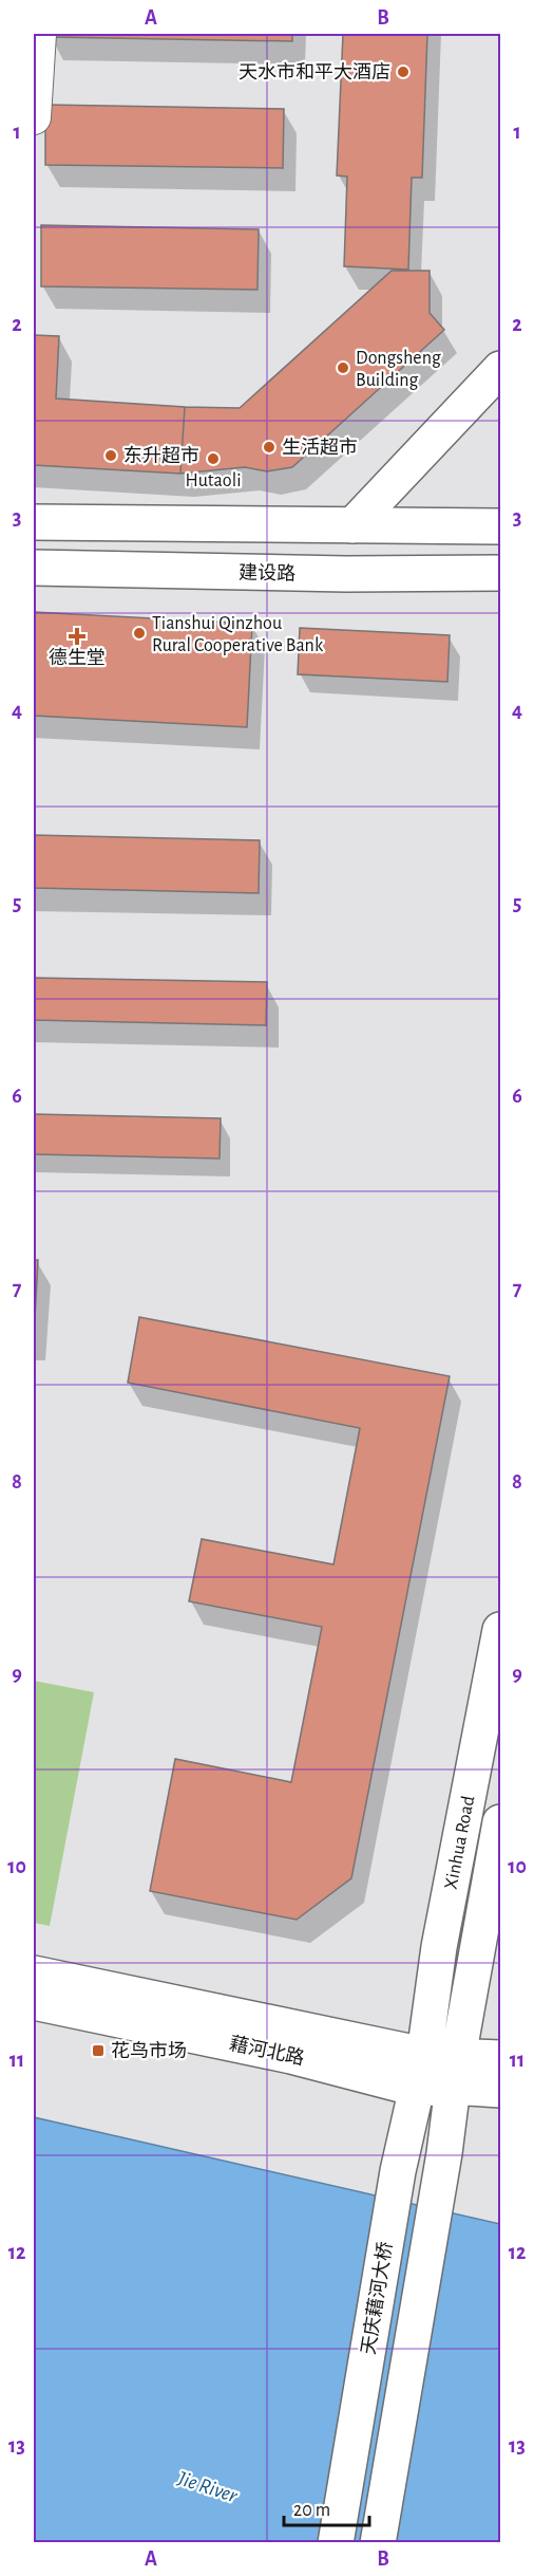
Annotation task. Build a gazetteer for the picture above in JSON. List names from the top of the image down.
{
  "streets": {
    "main road": [
      "建设路",
      "Xinhua Road",
      "藉河北路",
      "天庆藉河大桥"
    ]
  },
  "crossings": [
    ["Xinhua Road", "藉河北路"],
    ["Xinhua Road", "天庆藉河大桥"],
    ["藉河北路", "天庆藉河大桥"]
  ],
  "water": ["Jie River"],
  "places": {
    "other": [
      "天水市和平大酒店",
      "Dongsheng Building",
      "生活超市",
      "东升超市",
      "Hutaoli",
      "Tianshui Qinzhou Rural Cooperative Bank"
    ],
    "health": ["德生堂"],
    "transit": ["花鸟市场"]
  },
  "scale_bar": "20 m",
  "grid": {
    "columns": ["A", "B"],
    "rows": [
      "1",
      "2",
      "3",
      "4",
      "5",
      "6",
      "7",
      "8",
      "9",
      "10",
      "11",
      "12",
      "13"
    ]
  }
}
